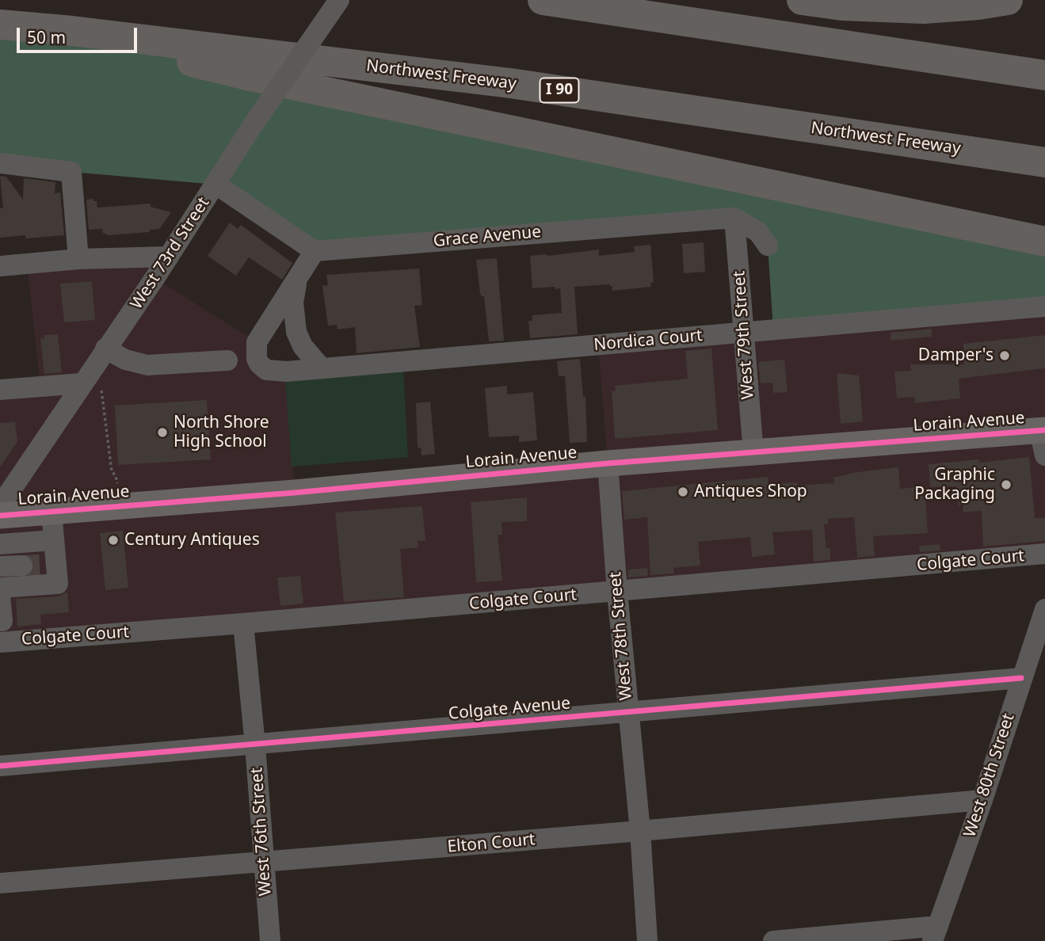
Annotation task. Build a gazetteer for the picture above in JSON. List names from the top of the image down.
{
  "streets": {
    "highway": ["Northwest Freeway", "I 90"],
    "main road": ["Lorain Avenue"],
    "street": [
      "Grace Avenue",
      "West 73rd Street",
      "West 79th Street",
      "Nordica Court",
      "Colgate Court",
      "West 78th Street",
      "Colgate Avenue",
      "West 80th Street",
      "West 76th Street",
      "Elton Court"
    ]
  },
  "crossings": [
    ["Grace Avenue", "West 79th Street"],
    ["West 79th Street", "Nordica Court"],
    ["West 79th Street", "Lorain Avenue"],
    ["Lorain Avenue", "West 78th Street"],
    ["Colgate Court", "West 78th Street"],
    ["Colgate Court", "West 76th Street"],
    ["West 78th Street", "Colgate Avenue"],
    ["West 78th Street", "Elton Court"],
    ["Colgate Avenue", "West 80th Street"],
    ["Colgate Avenue", "West 76th Street"],
    ["West 80th Street", "Elton Court"],
    ["West 76th Street", "Elton Court"]
  ],
  "places": [
    "Damper's",
    "North Shore High School",
    "Graphic Packaging",
    "Antiques Shop",
    "Century Antiques"
  ],
  "scale_bar": "50 m"
}
